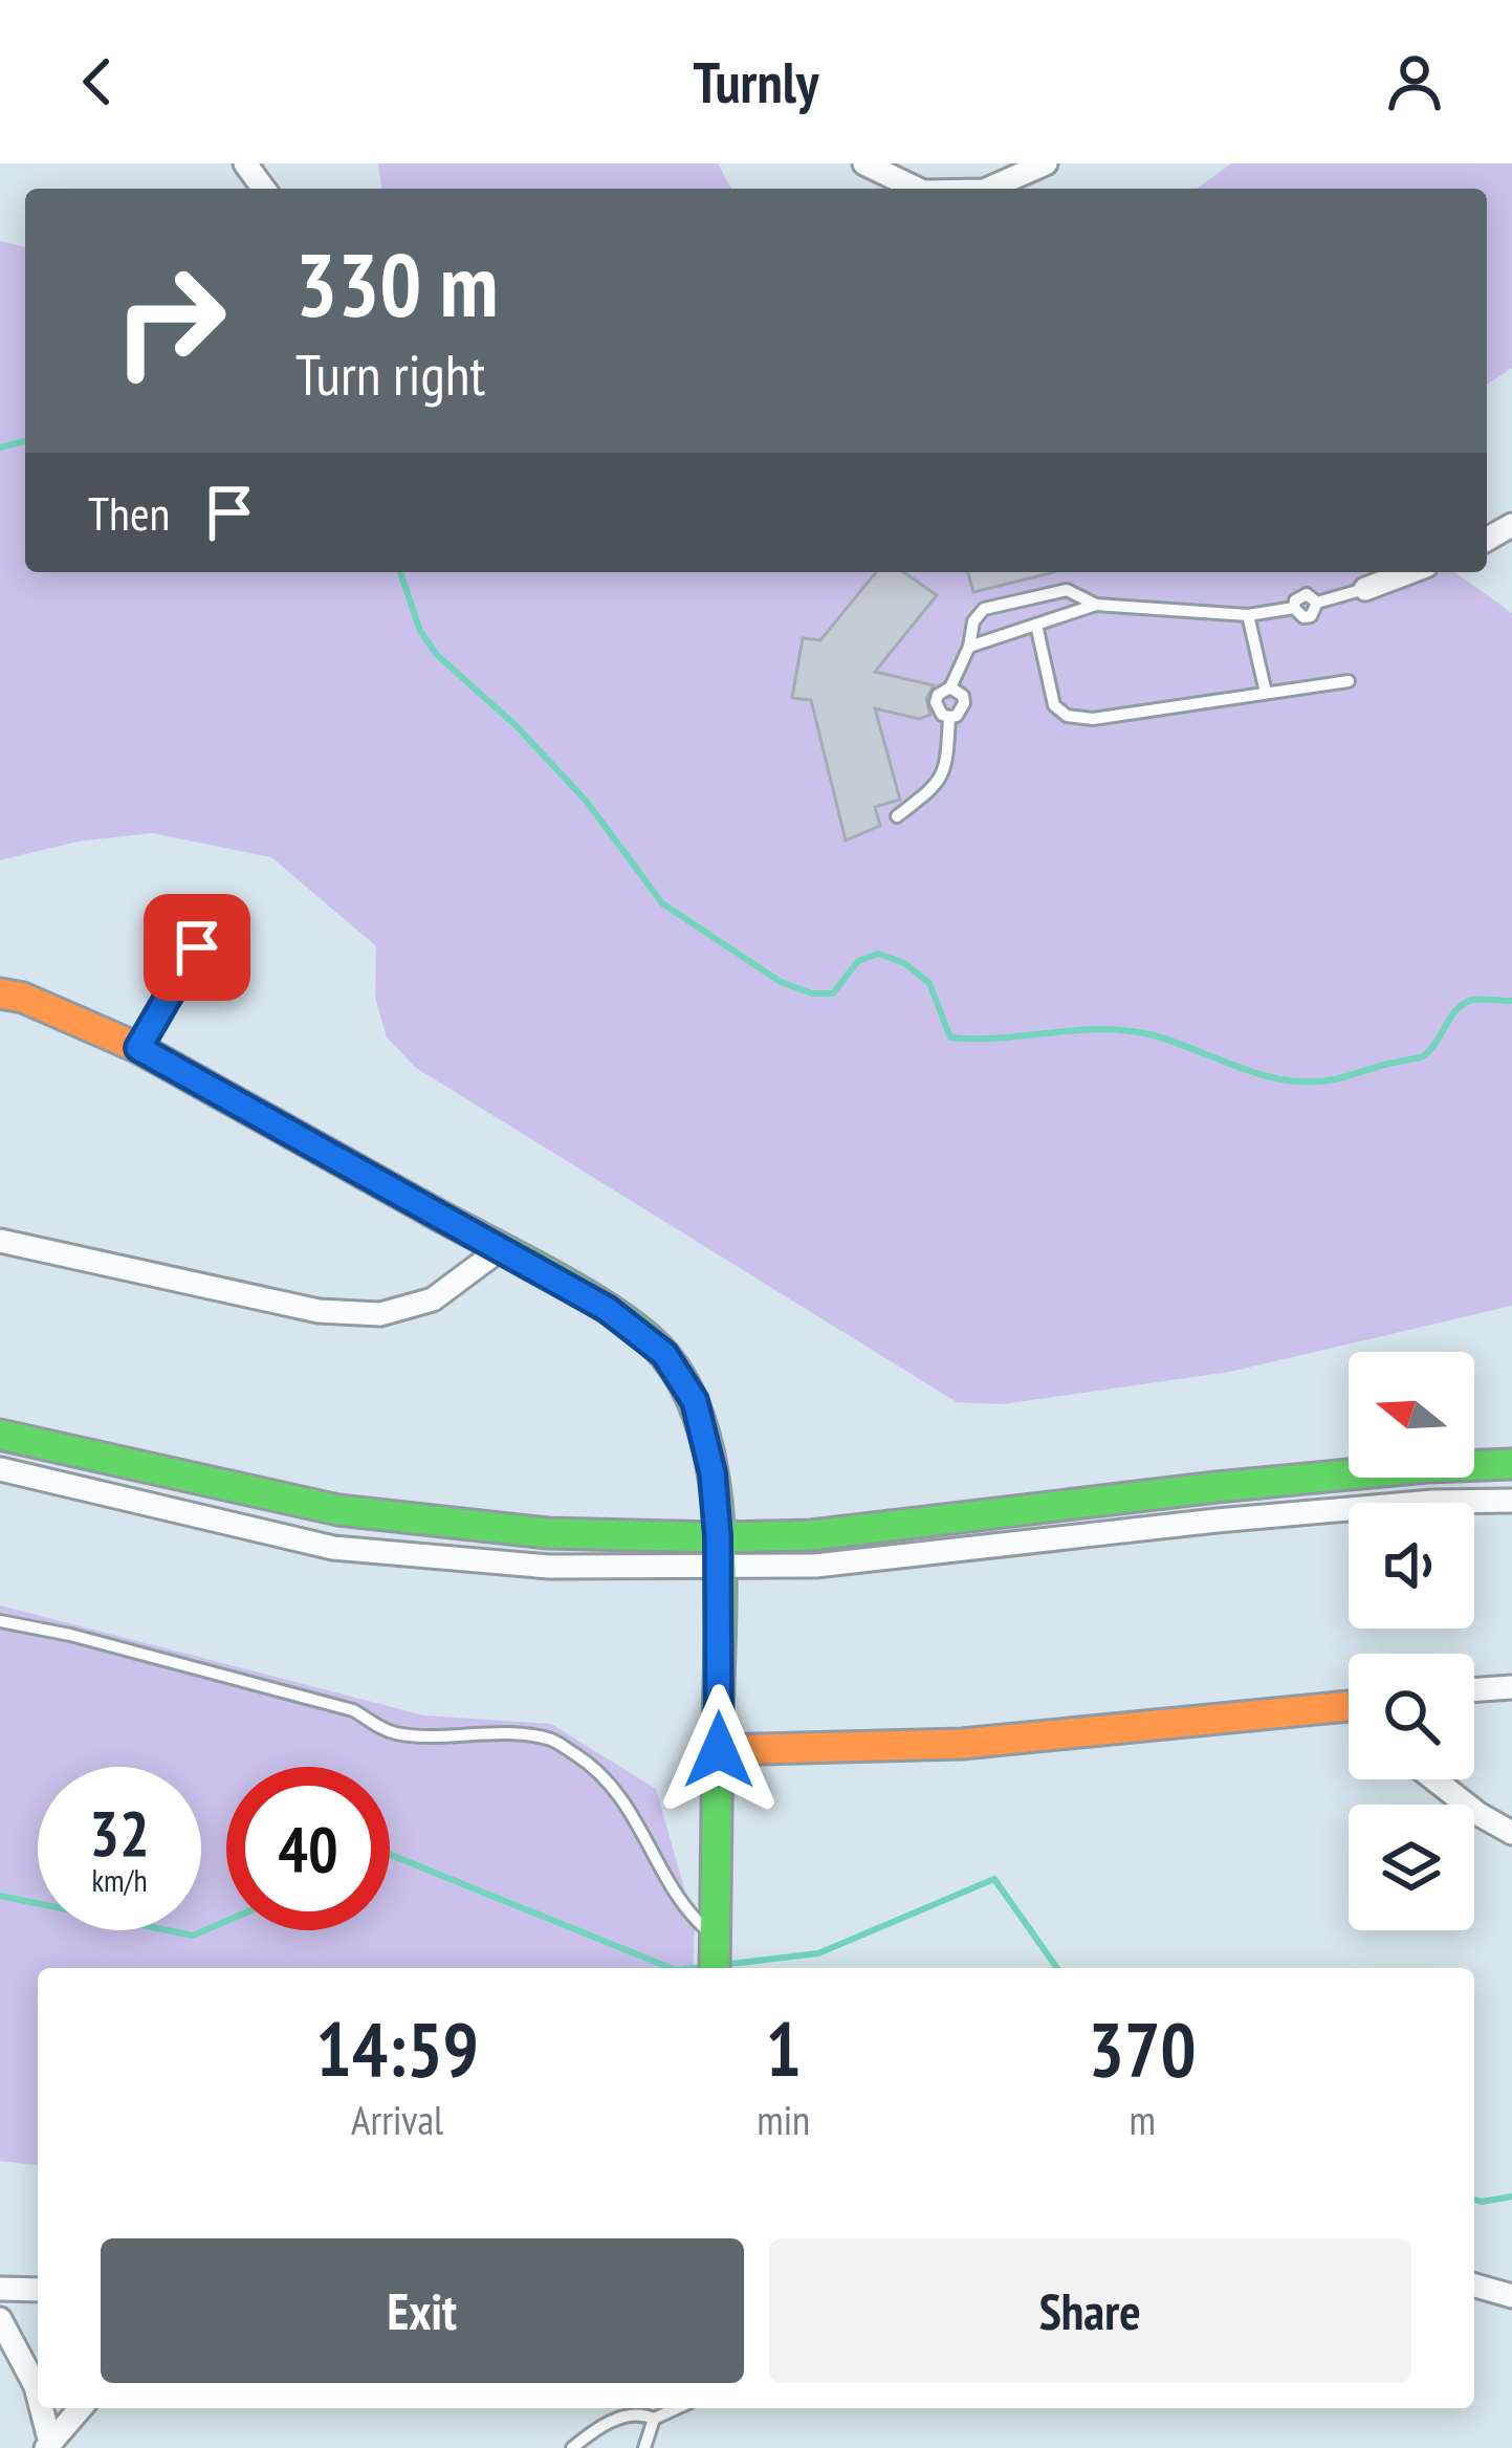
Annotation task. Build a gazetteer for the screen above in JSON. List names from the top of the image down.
{
  "north": "left",
  "page": {
    "header": "Turnly",
    "turn": ["330 m", "Turn right"],
    "then": "Then",
    "speed": "32 km/h",
    "limit": "40",
    "eta": [
      "14:59",
      "Arrival",
      "1",
      "min",
      "370",
      "m"
    ],
    "buttons": ["Exit", "Share"]
  }
}
